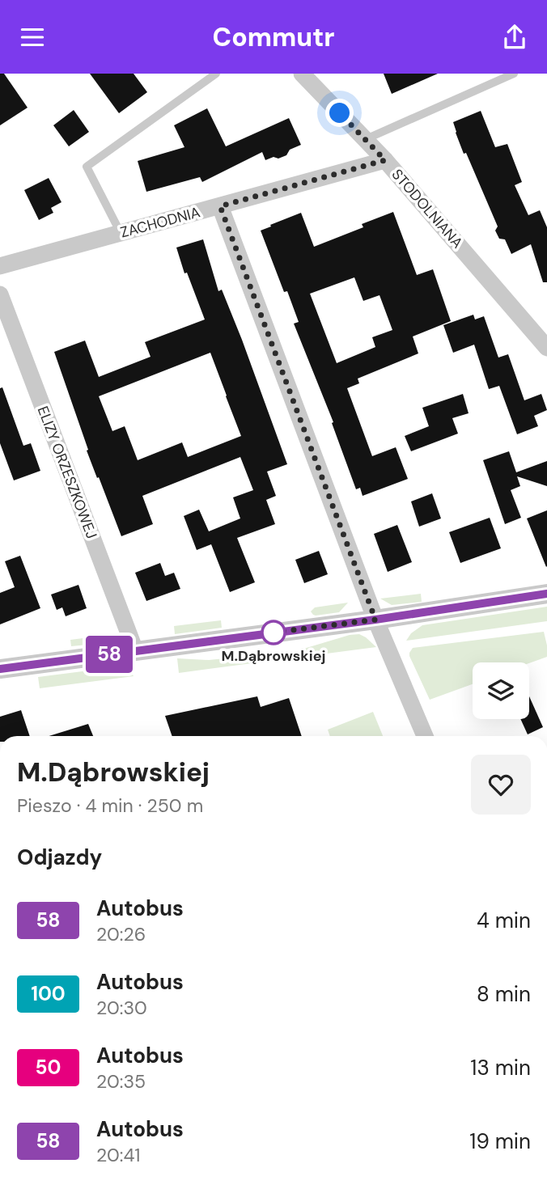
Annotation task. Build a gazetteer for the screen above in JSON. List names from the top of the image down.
{
  "streets": {
    "street": ["STODOLNIANA", "ZACHODNIA", "ELIZY ORZESZKOWEJ"]
  },
  "crossings": [
    ["STODOLNIANA", "ZACHODNIA"]
  ],
  "places": ["M.Dąbrowskiej"],
  "lines": ["bus line 58"],
  "page": {
    "header": "Commutr",
    "on_map": "58",
    "heading": [
      ["M.Dąbrowskiej", "Pieszo · 4 min · 250 m"],
      "Odjazdy"
    ],
    "list": [
      {
        "mark": "58",
        "name": "Autobus",
        "note": "20:26",
        "value": "4 min"
      },
      {
        "mark": "100",
        "name": "Autobus",
        "note": "20:30",
        "value": "8 min"
      },
      {
        "mark": "50",
        "name": "Autobus",
        "note": "20:35",
        "value": "13 min"
      },
      {
        "mark": "58",
        "name": "Autobus",
        "note": "20:41",
        "value": "19 min"
      }
    ]
  }
}
